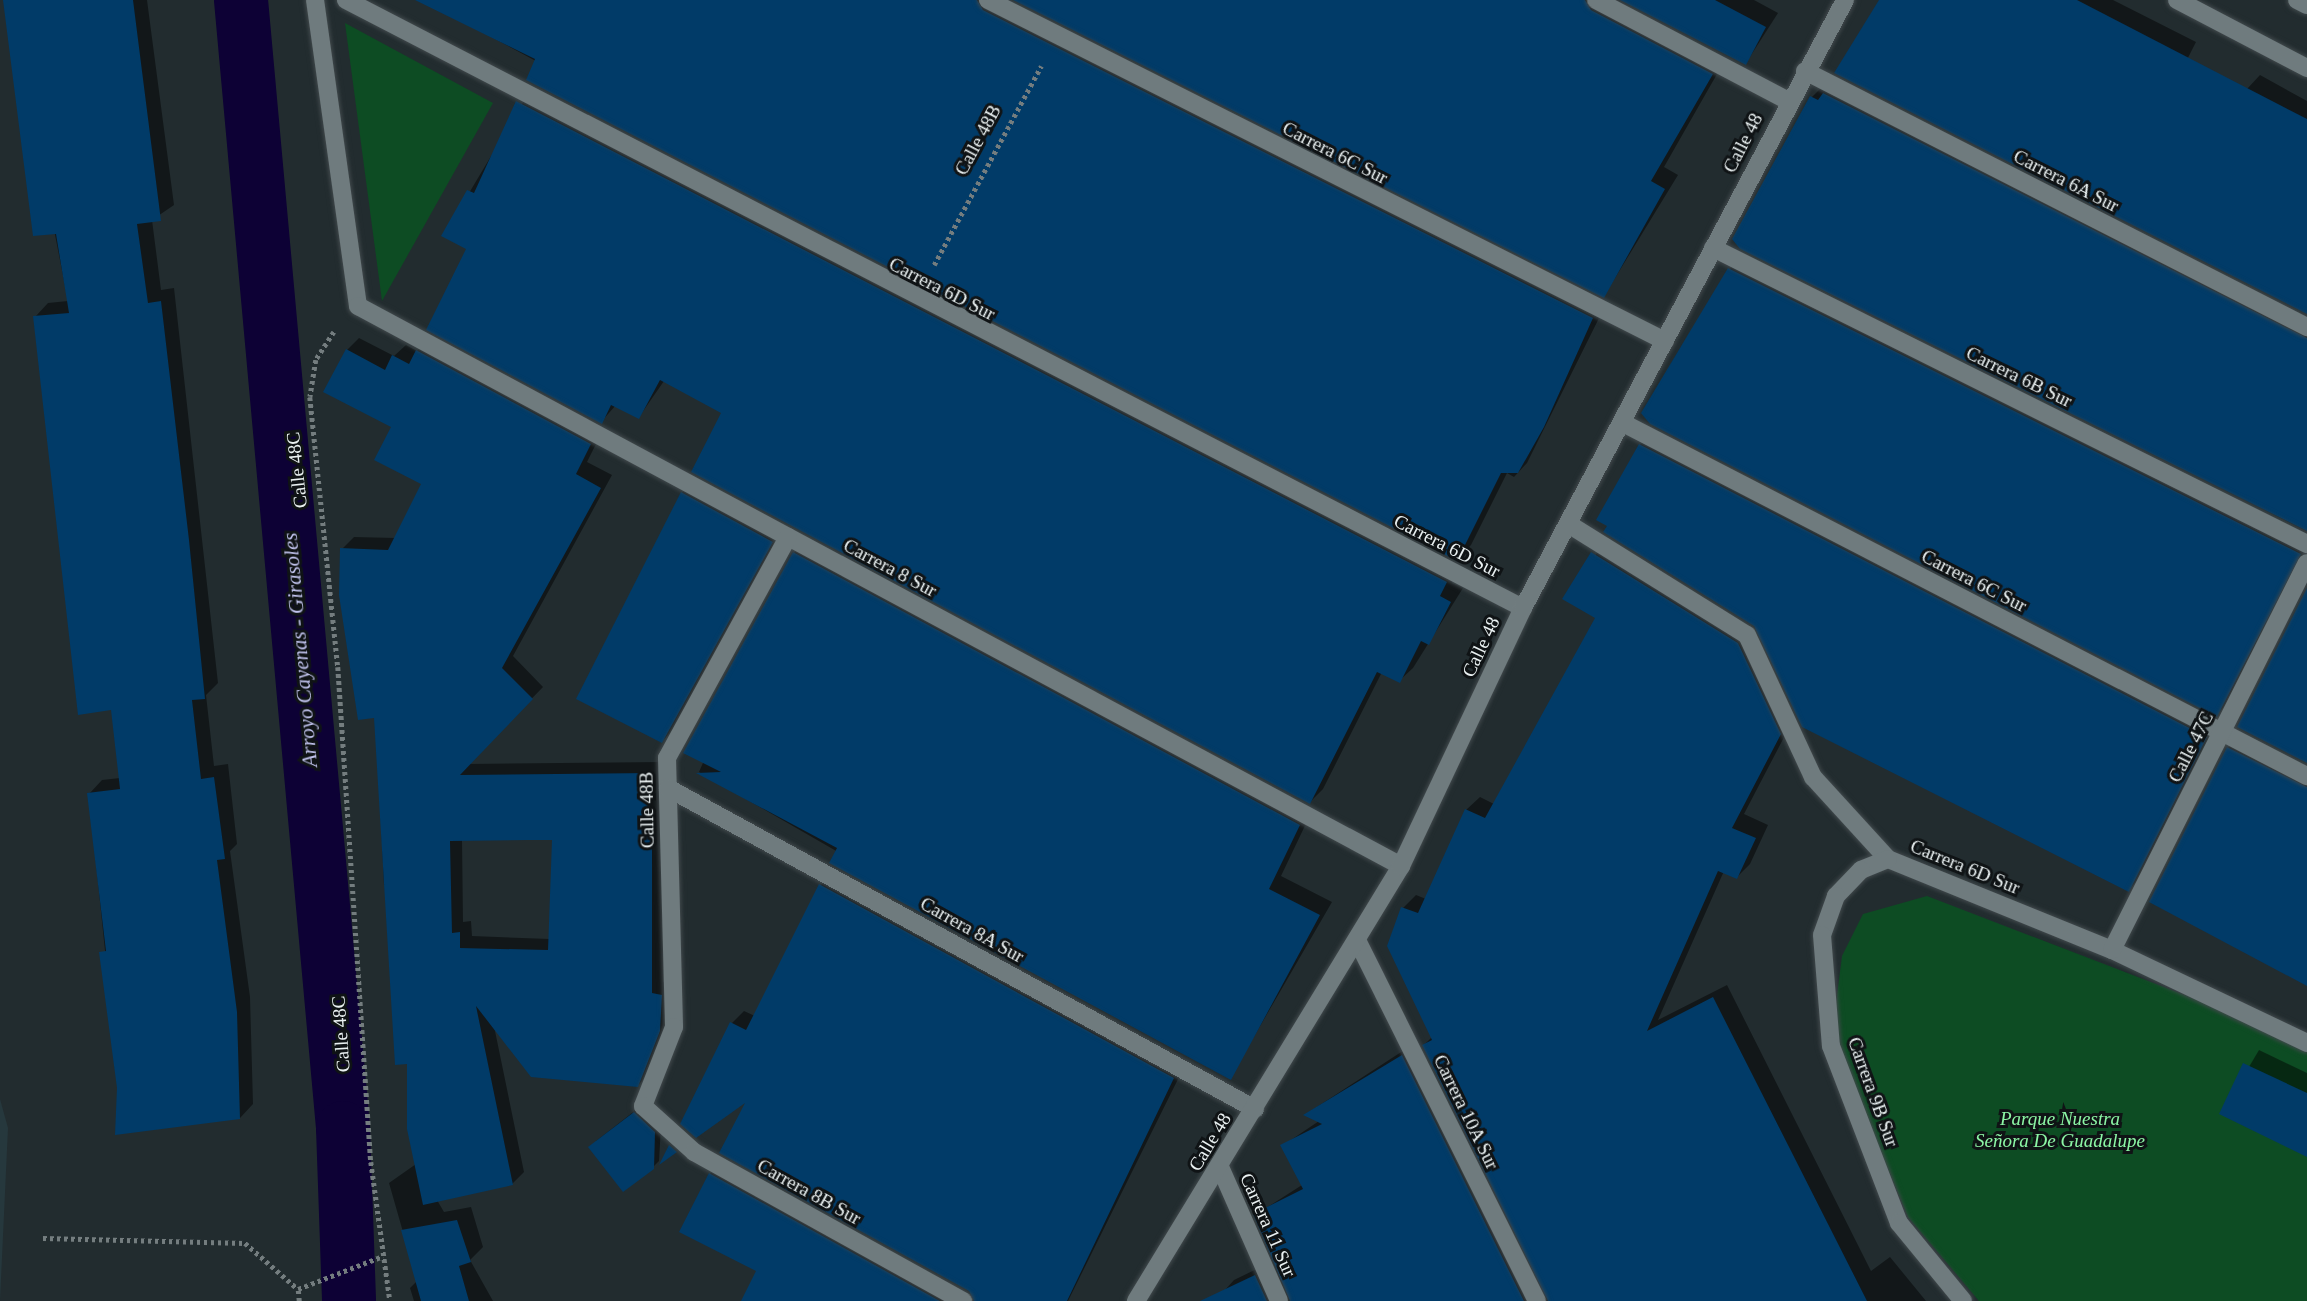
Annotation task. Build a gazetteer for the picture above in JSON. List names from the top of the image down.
{
  "streets": {
    "street": [
      "Calle 48B",
      "Calle 48",
      "Carrera 6C Sur",
      "Carrera 6A Sur",
      "Carrera 6D Sur",
      "Carrera 6B Sur",
      "Carrera 8 Sur",
      "Calle 47C",
      "Carrera 8A Sur",
      "Carrera 9B Sur",
      "Carrera 10A Sur",
      "Carrera 8B Sur",
      "Carrera 11 Sur"
    ],
    "path": ["Calle 48C"]
  },
  "crossings": [
    ["Calle 48B", "Carrera 6C Sur"],
    ["Calle 48B", "Carrera 6D Sur"],
    ["Calle 48B", "Carrera 8 Sur"],
    ["Calle 48B", "Carrera 8A Sur"],
    ["Calle 48B", "Carrera 8B Sur"],
    ["Calle 48", "Carrera 6C Sur"],
    ["Calle 48", "Carrera 6A Sur"],
    ["Calle 48", "Carrera 6D Sur"],
    ["Calle 48", "Carrera 6B Sur"],
    ["Calle 48", "Carrera 8 Sur"],
    ["Calle 48", "Carrera 8A Sur"],
    ["Calle 48", "Carrera 10A Sur"],
    ["Calle 48", "Carrera 11 Sur"],
    ["Carrera 6C Sur", "Calle 47C"],
    ["Carrera 6D Sur", "Calle 47C"],
    ["Carrera 6D Sur", "Carrera 9B Sur"],
    ["Calle 48C", "Carrera 8 Sur"]
  ],
  "water": ["Arroyo Cayenas - Girasoles"],
  "parks": ["Parque Nuestra Señora De Guadalupe"]
}
